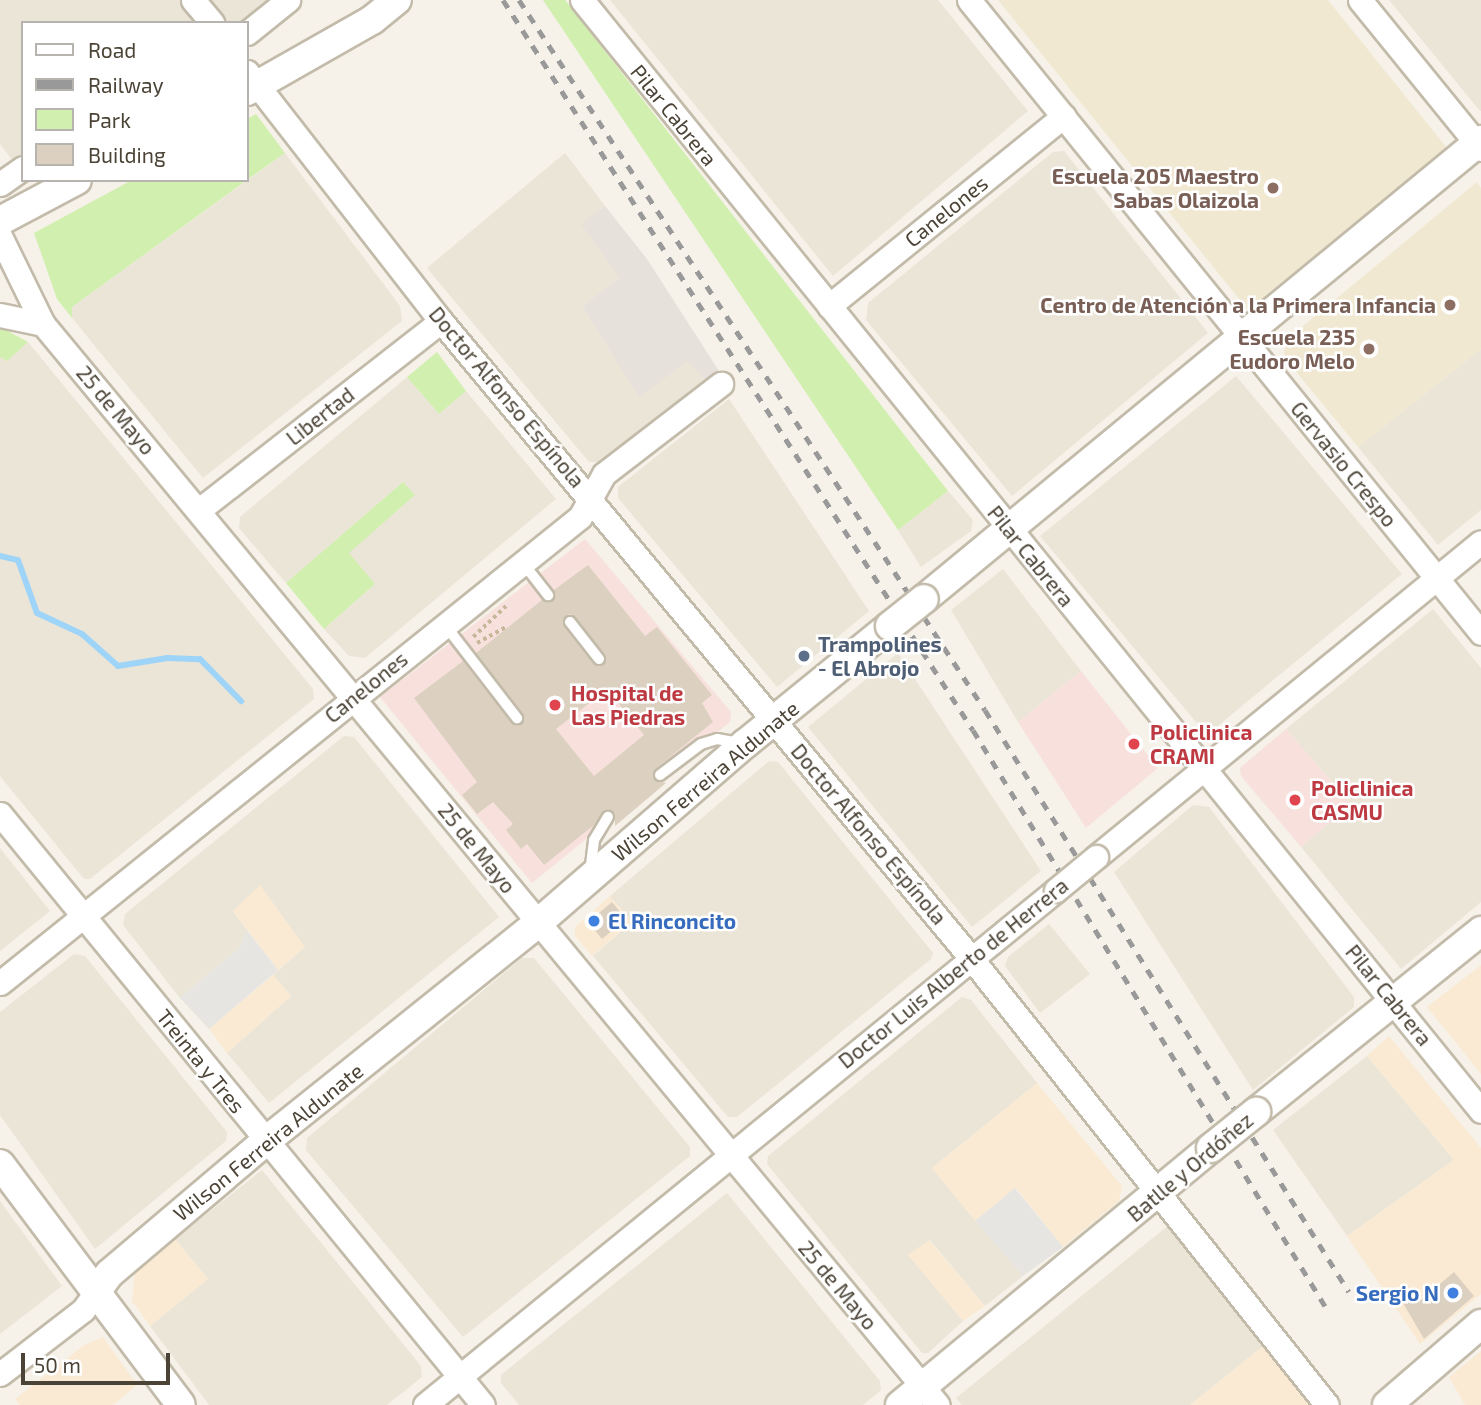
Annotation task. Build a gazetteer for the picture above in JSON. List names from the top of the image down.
{
  "streets": {
    "street": [
      "Pilar Cabrera",
      "Canelones",
      "Doctor Alfonso Espínola",
      "25 de Mayo",
      "Libertad",
      "Gervasio Crespo",
      "Wilson Ferreira Aldunate",
      "Doctor Luis Alberto de Herrera",
      "Treinta y Tres",
      "Batlle y Ordóñez"
    ]
  },
  "crossings": [
    ["Pilar Cabrera", "Canelones"],
    ["Pilar Cabrera", "Wilson Ferreira Aldunate"],
    ["Pilar Cabrera", "Doctor Luis Alberto de Herrera"],
    ["Pilar Cabrera", "Batlle y Ordóñez"],
    ["Canelones", "Doctor Alfonso Espínola"],
    ["Canelones", "25 de Mayo"],
    ["Canelones", "Gervasio Crespo"],
    ["Canelones", "Treinta y Tres"],
    ["Doctor Alfonso Espínola", "Libertad"],
    ["Doctor Alfonso Espínola", "Wilson Ferreira Aldunate"],
    ["Doctor Alfonso Espínola", "Doctor Luis Alberto de Herrera"],
    ["Doctor Alfonso Espínola", "Batlle y Ordóñez"],
    ["25 de Mayo", "Libertad"],
    ["25 de Mayo", "Wilson Ferreira Aldunate"],
    ["25 de Mayo", "Doctor Luis Alberto de Herrera"],
    ["25 de Mayo", "Batlle y Ordóñez"],
    ["Gervasio Crespo", "Wilson Ferreira Aldunate"],
    ["Gervasio Crespo", "Doctor Luis Alberto de Herrera"],
    ["Wilson Ferreira Aldunate", "Treinta y Tres"],
    ["Doctor Luis Alberto de Herrera", "Treinta y Tres"]
  ],
  "places": [
    "Escuela 205 Maestro Sabas Olaizola",
    "Centro de Atención a la Primera Infancia",
    "Escuela 235 Eudoro Melo",
    "Trampolines - El Abrojo",
    "Hospital de Las Piedras",
    "Policlinica CRAMI",
    "Policlinica CASMU",
    "El Rinconcito",
    "Sergio N"
  ],
  "legend": [
    "Road",
    "Railway",
    "Park",
    "Building"
  ],
  "scale_bar": "50 m"
}
